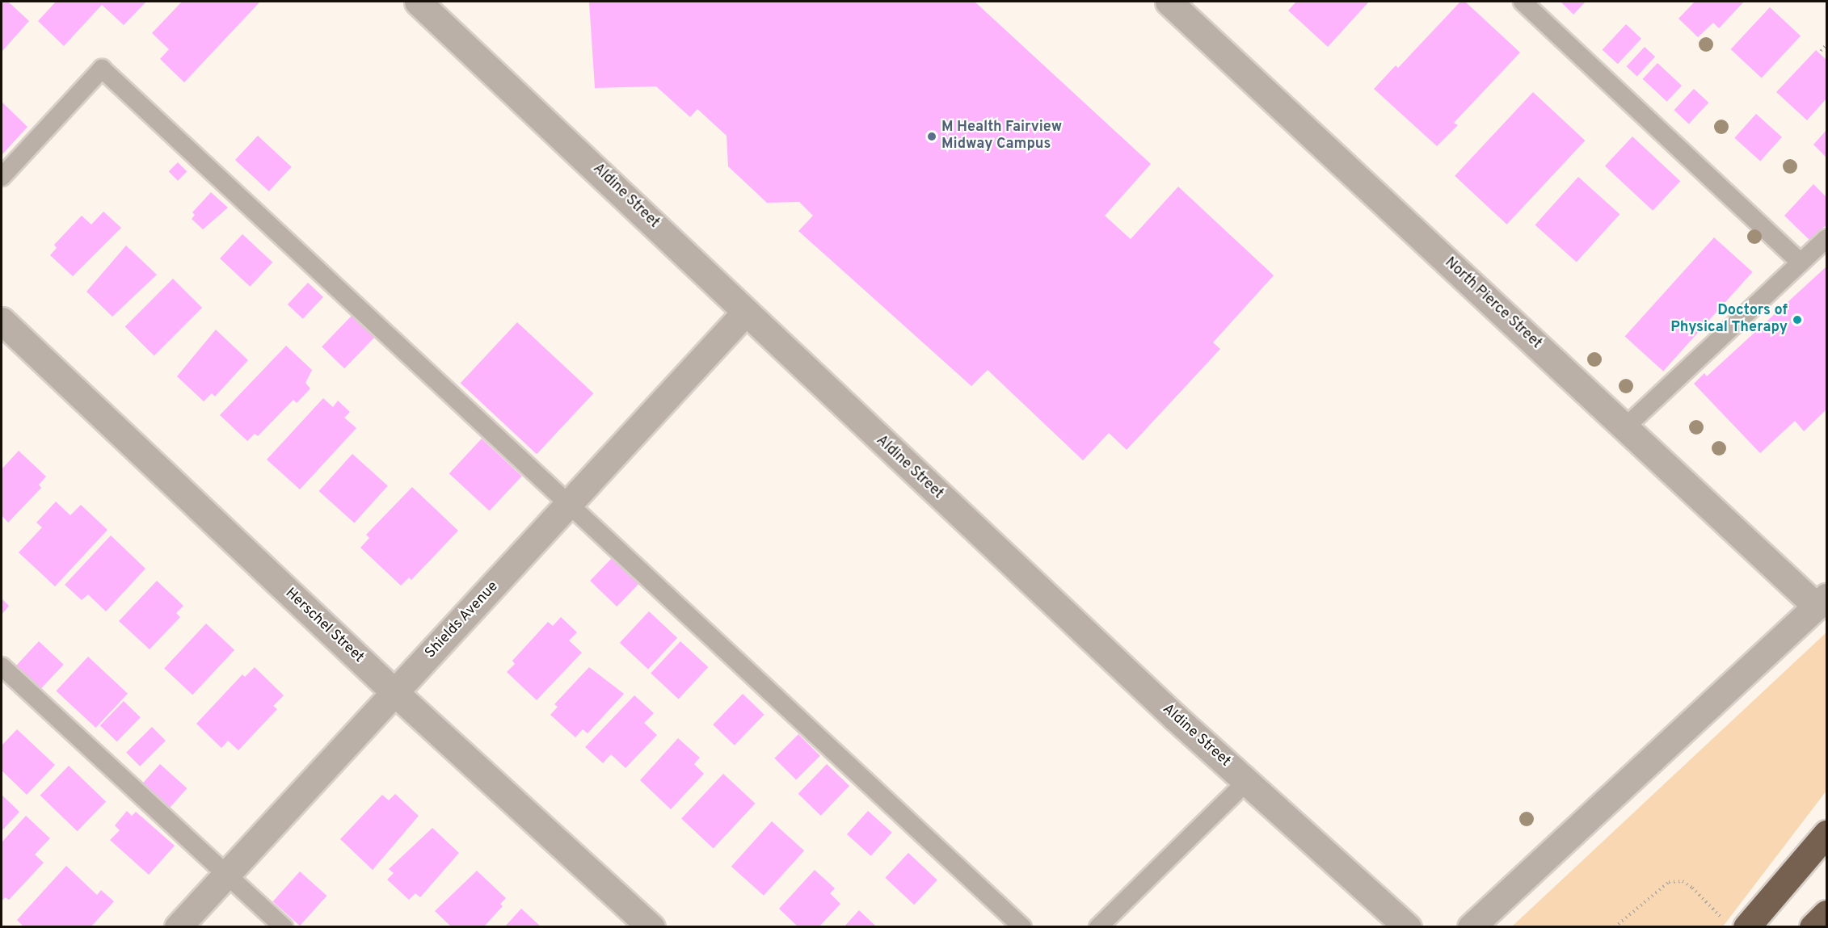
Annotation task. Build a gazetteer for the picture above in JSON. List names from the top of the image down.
{
  "streets": {
    "street": [
      "Aldine Street",
      "North Pierce Street",
      "Shields Avenue",
      "Herschel Street"
    ]
  },
  "crossings": [
    ["Aldine Street", "Shields Avenue"],
    ["Shields Avenue", "Herschel Street"]
  ],
  "places": ["M Health Fairview Midway Campus", "Doctors of Physical Therapy"]
}
